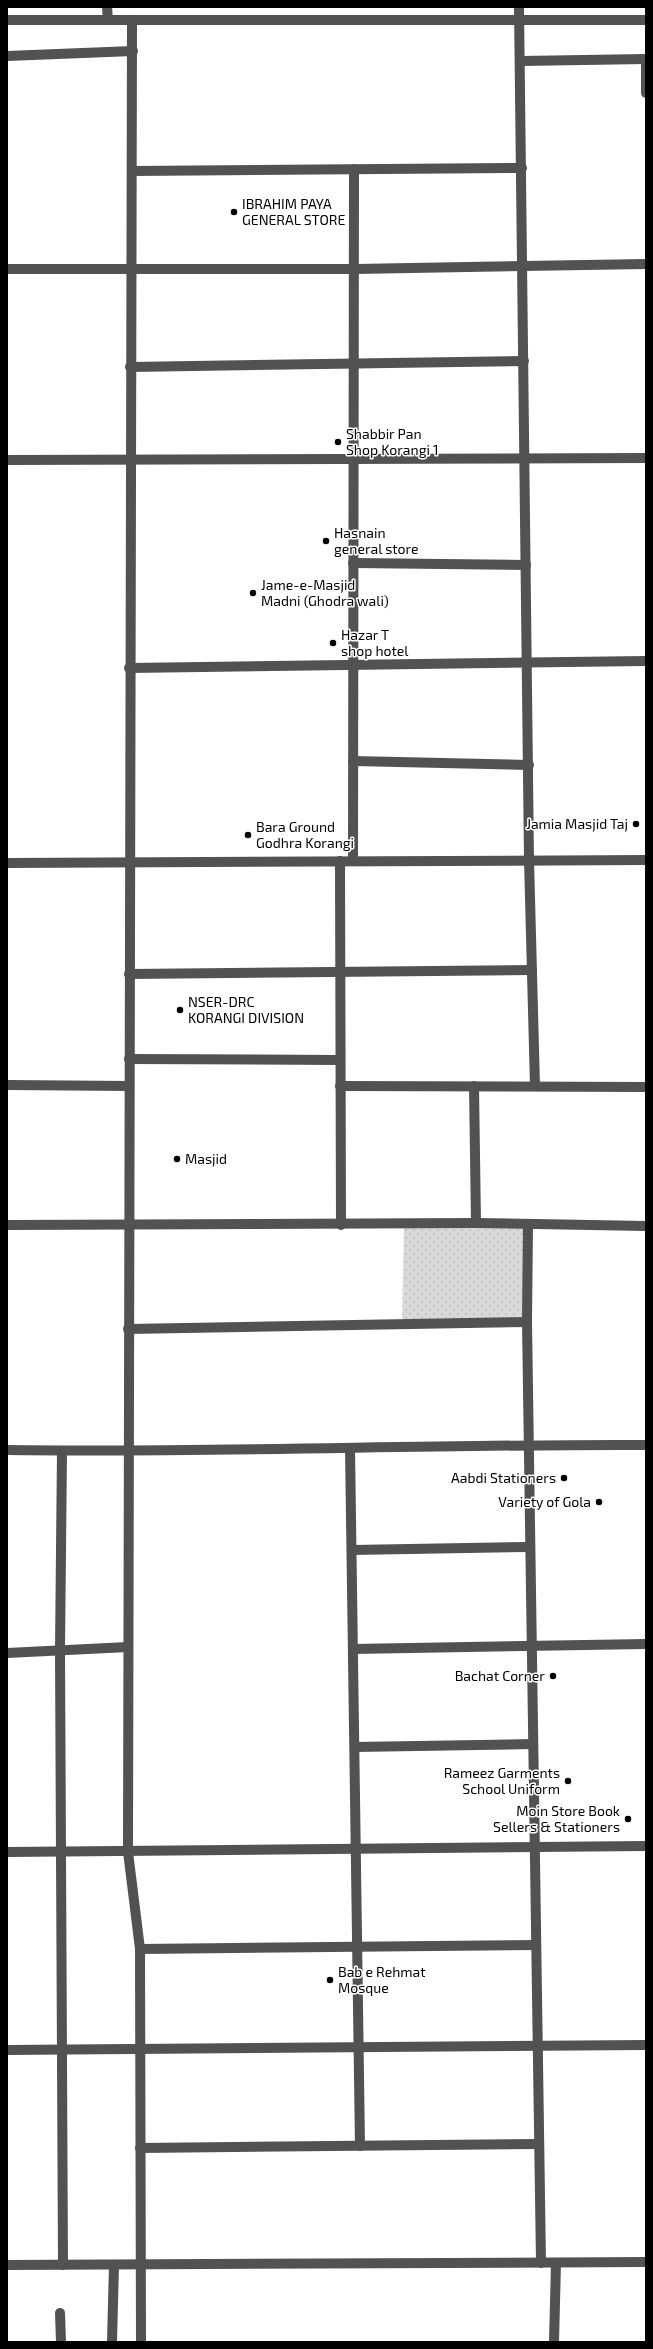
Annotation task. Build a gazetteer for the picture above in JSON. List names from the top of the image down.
{
  "places": [
    "IBRAHIM PAYA GENERAL STORE",
    "Shabbir Pan Shop Korangi 1",
    "Hasnain general store",
    "Jame-e-Masjid Madni (Ghodra wali)",
    "Hazar T shop hotel",
    "Jamia Masjid Taj",
    "Bara Ground Godhra Korangi",
    "NSER-DRC KORANGI DIVISION",
    "Masjid",
    "Aabdi Stationers",
    "Variety of Gola",
    "Bachat Corner",
    "Rameez Garments School Uniform",
    "Moin Store Book Sellers & Stationers",
    "Bab e Rehmat Mosque"
  ]
}
